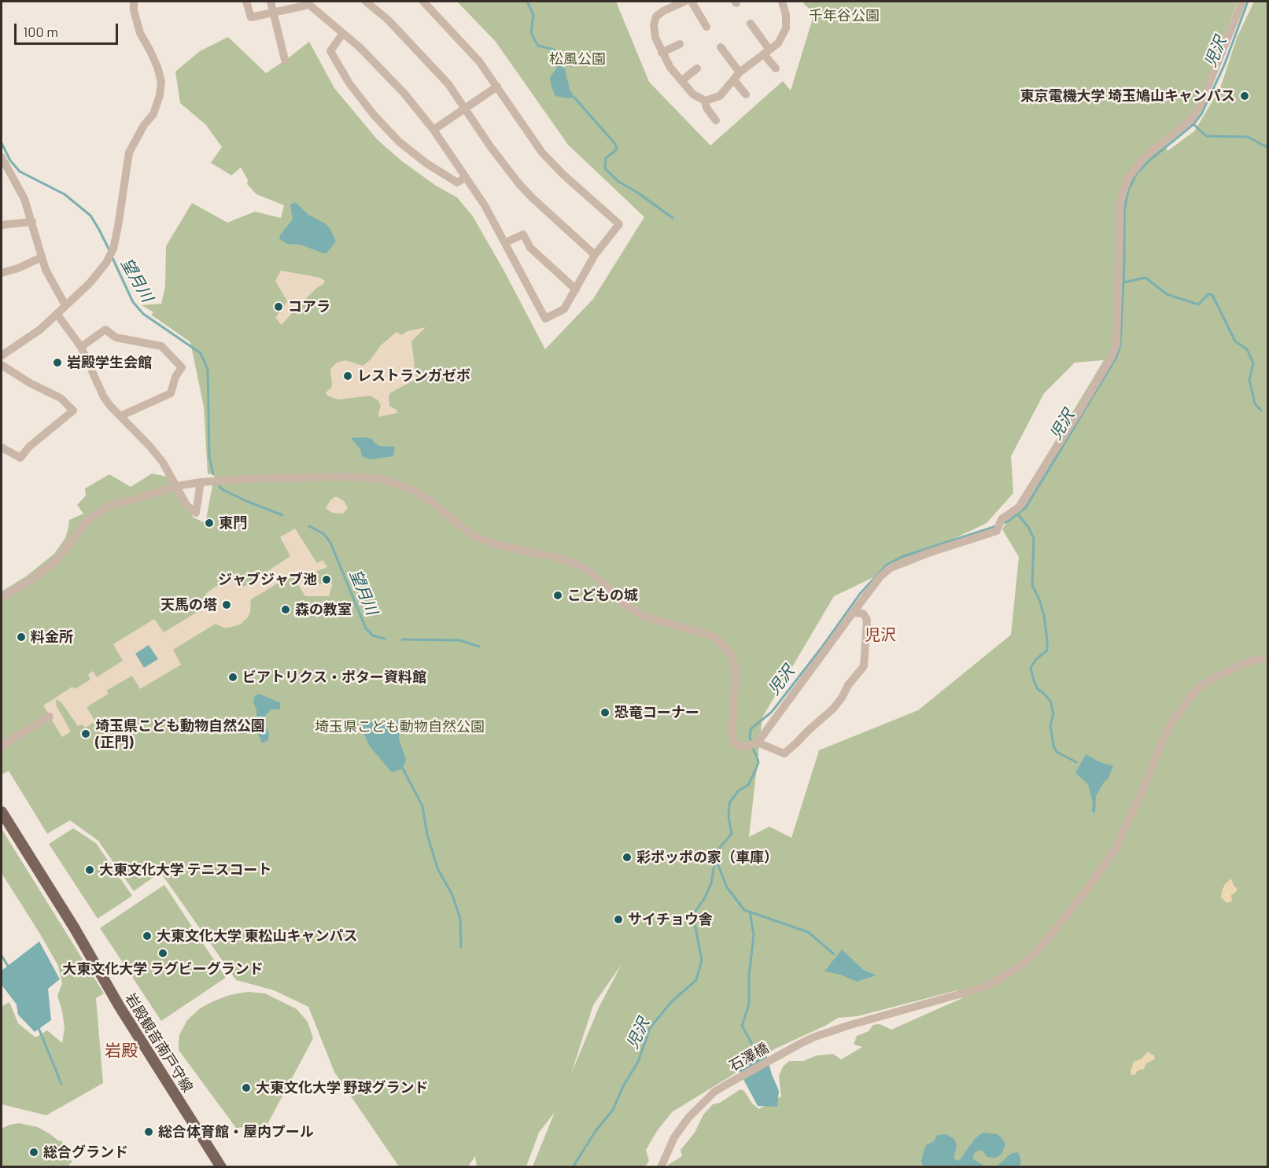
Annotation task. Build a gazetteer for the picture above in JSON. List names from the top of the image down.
{
  "streets": {
    "main road": ["岩殿観音南戸守線"],
    "street": ["石澤橋"]
  },
  "districts": ["児沢", "岩殿"],
  "water": ["児沢", "望月川"],
  "parks": ["千年谷公園", "松風公園", "埼玉県こども動物自然公園"],
  "places": [
    "東京電機大学 埼玉鳩山キャンパス",
    "コアラ",
    "岩殿学生会館",
    "レストランガゼボ",
    "東門",
    "ジャブジャブ池",
    "こどもの城",
    "天馬の塔",
    "森の教室",
    "料金所",
    "ビアトリクス・ポター資料館",
    "恐竜コーナー",
    "埼玉県こども動物自然公園 (正門)",
    "彩ポッポの家（車庫）",
    "大東文化大学 テニスコート",
    "サイチョウ舎",
    "大東文化大学 東松山キャンパス",
    "大東文化大学 ラグビーグランド",
    "大東文化大学 野球グランド",
    "総合体育館・屋内プール",
    "総合グランド"
  ],
  "scale_bar": "100 m"
}
